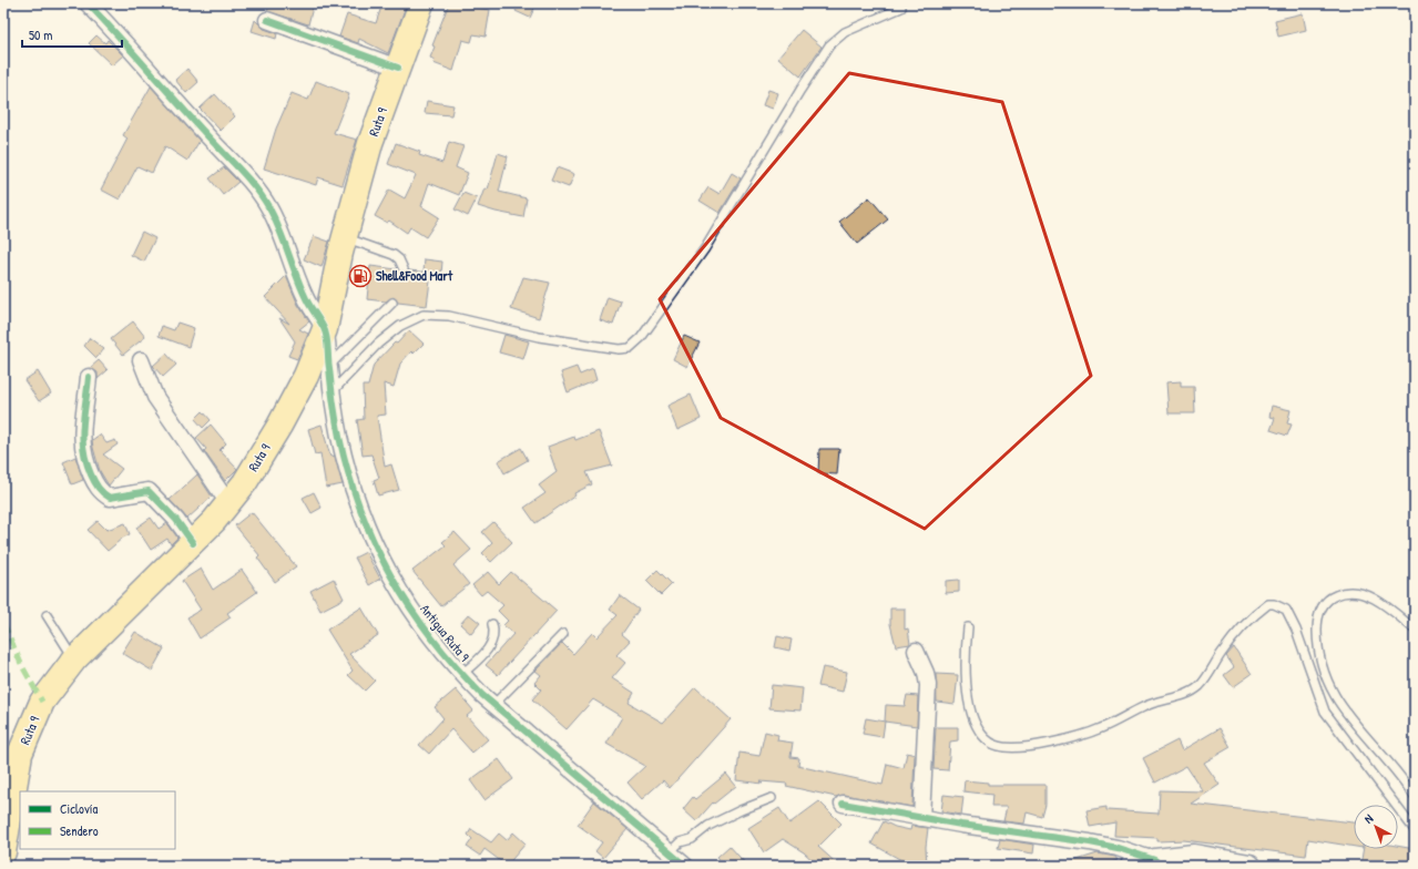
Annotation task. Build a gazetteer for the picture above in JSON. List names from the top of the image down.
{
  "streets": {
    "main road": ["Ruta 9"],
    "street": ["Antigua Ruta 9"]
  },
  "crossings": [
    ["Ruta 9", "Antigua Ruta 9"]
  ],
  "places": {
    "fuel station": ["Shell&Food Mart"]
  },
  "legend": ["Ciclovía", "Sendero"],
  "scale_bar": "50 m",
  "north": "top left"
}
